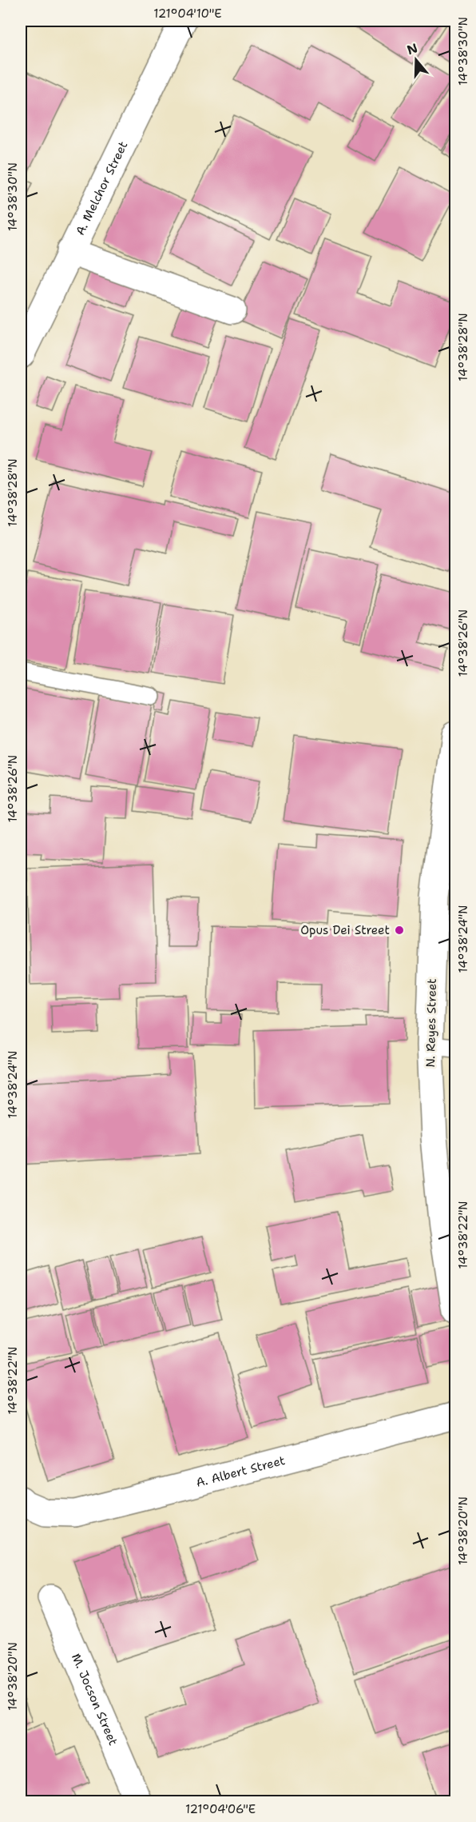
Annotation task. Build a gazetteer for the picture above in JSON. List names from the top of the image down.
{
  "streets": {
    "street": [
      "A. Melchor Street",
      "N. Reyes Street",
      "A. Albert Street",
      "M. Jocson Street"
    ]
  },
  "places": ["Opus Dei Street"],
  "north": "top",
  "coordinates": [
    "121°04'10\"E",
    "14°38'30\"N",
    "14°38'28\"N",
    "14°38'26\"N",
    "14°38'24\"N",
    "14°38'22\"N",
    "14°38'20\"N",
    "121°04'06\"E"
  ]
}
